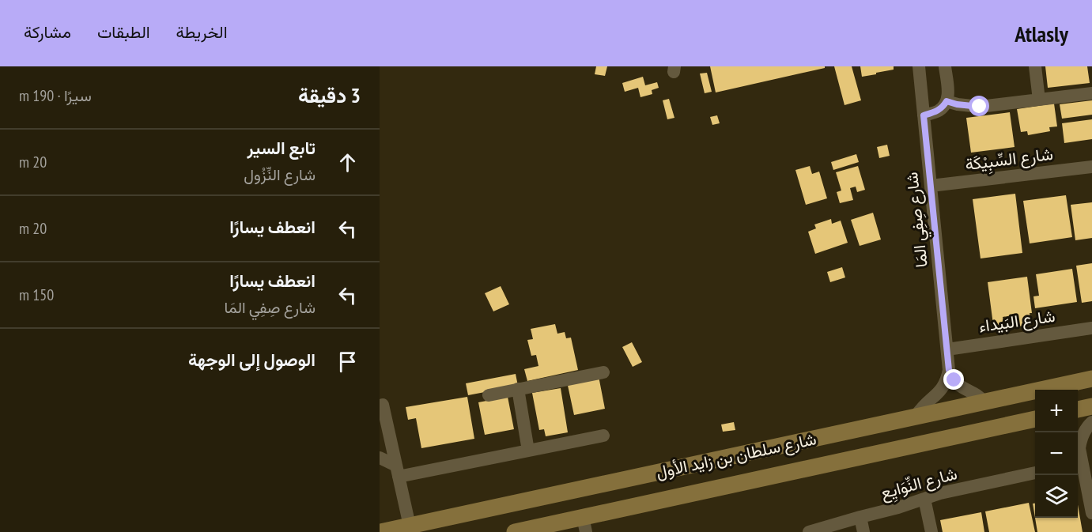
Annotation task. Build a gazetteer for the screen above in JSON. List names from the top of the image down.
{
  "streets": {
    "main road": ["شارع سلطان بن زايد الأول"],
    "street": [
      "شارع السِّبِيْكَة",
      "شارع صِفِي المَا",
      "شارع البَيداء",
      "شارع النِّوَايِع"
    ]
  },
  "crossings": [
    ["شارع السِّبِيْكَة", "شارع صِفِي المَا"],
    ["شارع صِفِي المَا", "شارع البَيداء"],
    ["شارع صِفِي المَا", "شارع سلطان بن زايد الأول"]
  ],
  "page": {
    "header": "Atlasly",
    "nav": ["الخريطة", "الطبقات", "مشاركة"],
    "heading": ["3 دقيقة", "سيرًا · 190 m"],
    "list": [
      ["تابع السير", "شارع النِّزُول", "20 m"],
      ["انعطف يسارًا", "20 m"],
      ["انعطف يسارًا", "شارع صِفِي المَا", "150 m"],
      "الوصول إلى الوجهة"
    ],
    "map_buttons": ["+", "−"]
  }
}
